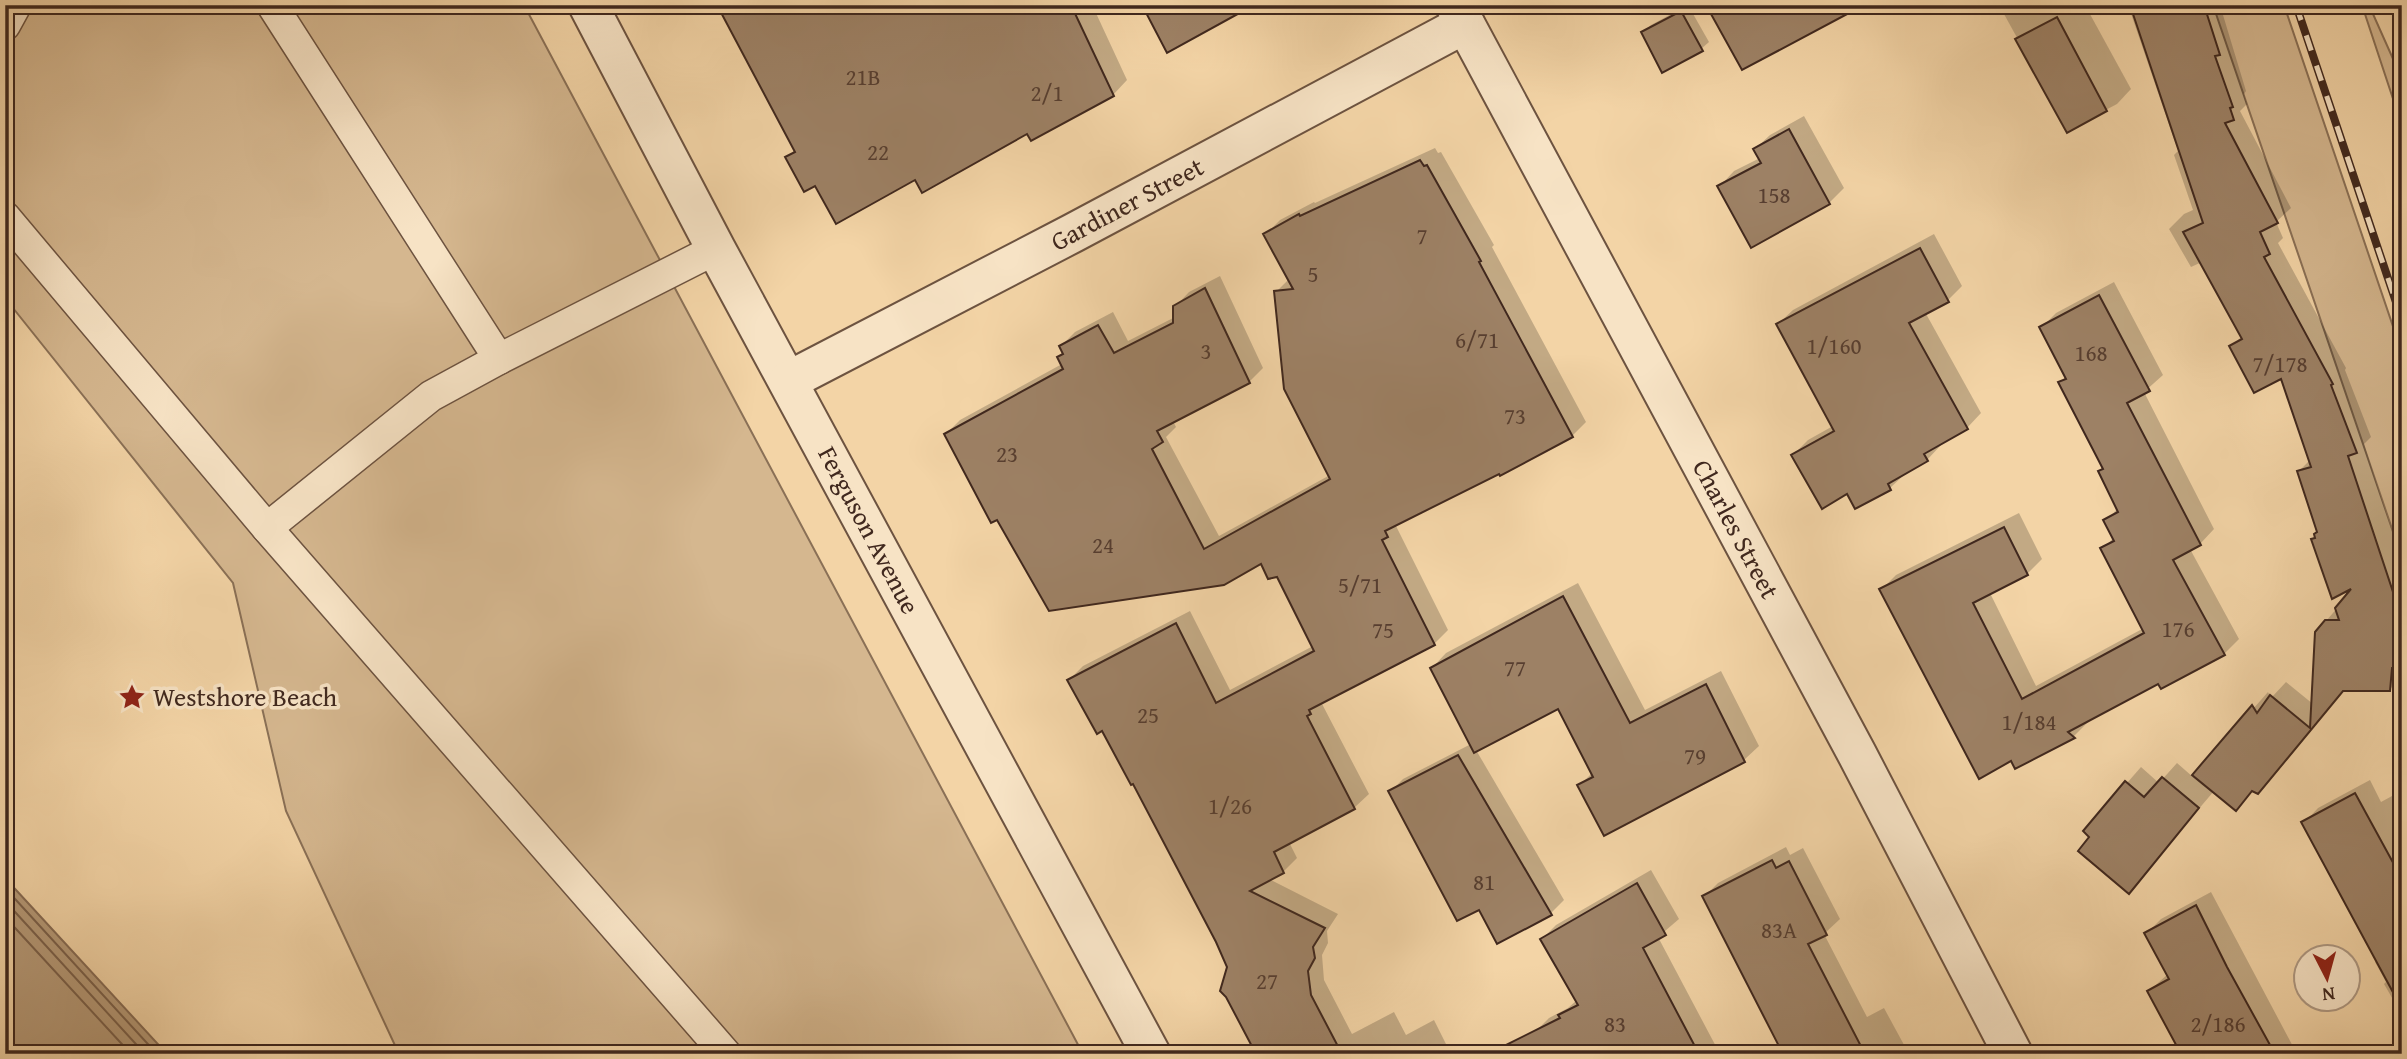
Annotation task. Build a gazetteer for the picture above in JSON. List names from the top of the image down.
{
  "streets": {
    "street": ["Gardiner Street", "Charles Street", "Ferguson Avenue"]
  },
  "crossings": [
    ["Gardiner Street", "Charles Street"],
    ["Gardiner Street", "Ferguson Avenue"]
  ],
  "places": {
    "place": ["Westshore Beach"]
  },
  "house_numbers": [
    "21B",
    "2/1",
    "22",
    "158",
    "7",
    "5",
    "6/71",
    "1/160",
    "3",
    "168",
    "7/178",
    "73",
    "23",
    "24",
    "5/71",
    "176",
    "75",
    "77",
    "25",
    "1/184",
    "79",
    "1/26",
    "81",
    "83A",
    "27",
    "83",
    "2/186"
  ],
  "north": "bottom"
}
